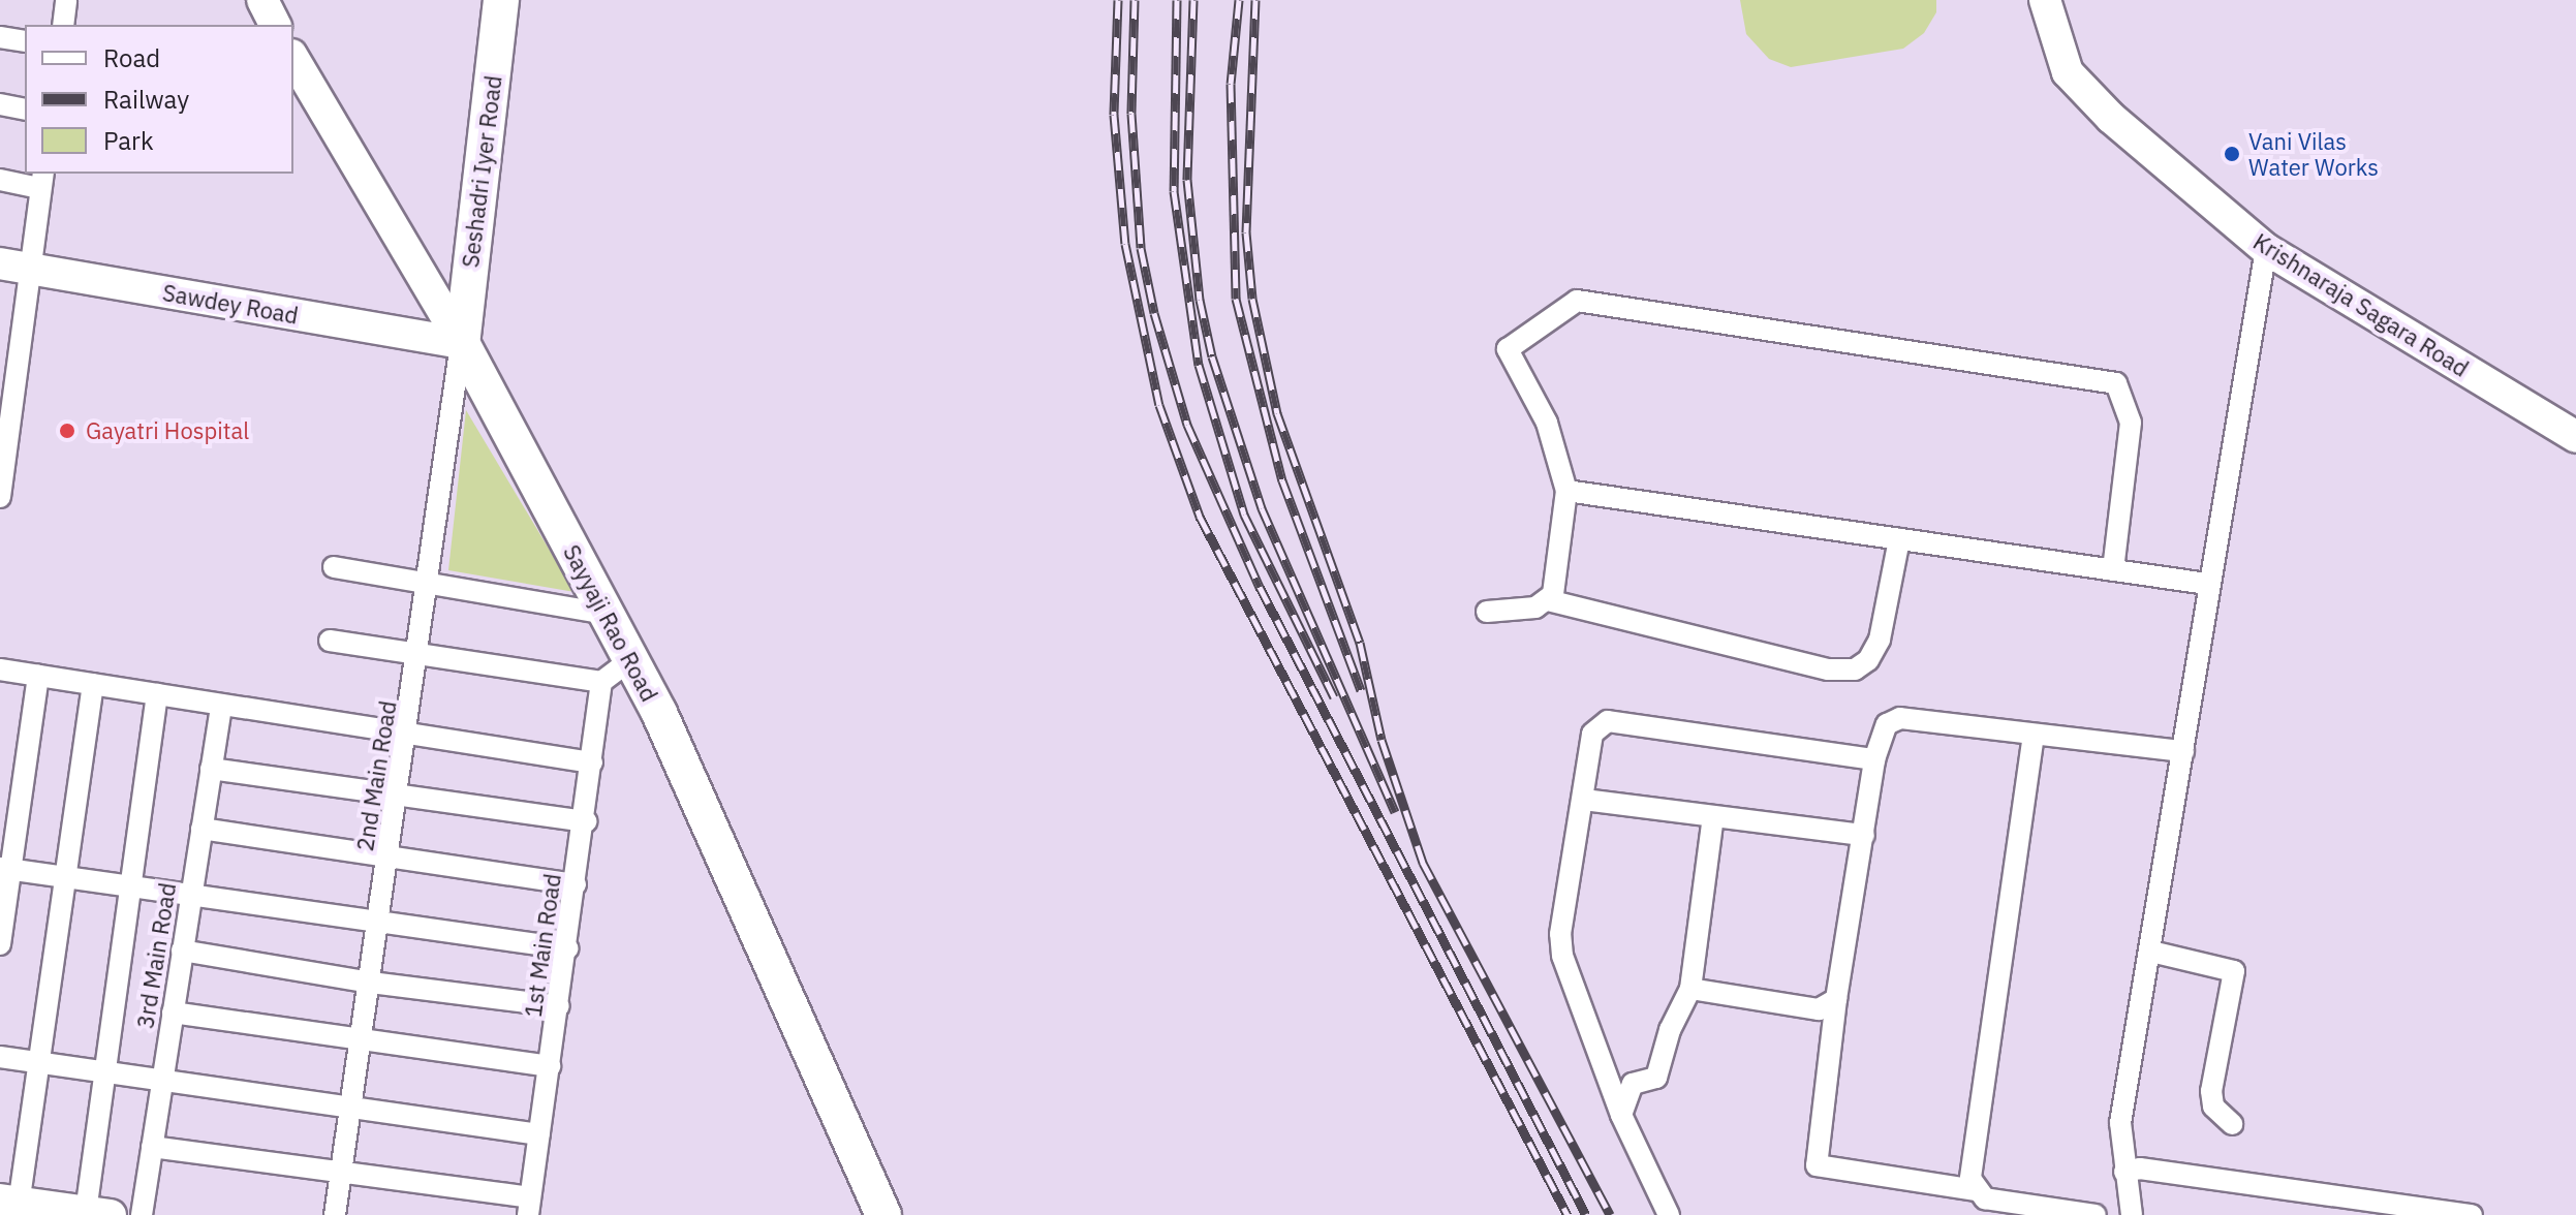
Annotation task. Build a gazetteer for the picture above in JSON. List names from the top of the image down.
{
  "streets": {
    "main road": [
      "Seshadri Iyer Road",
      "Sawdey Road",
      "Krishnaraja Sagara Road",
      "Sayyaji Rao Road"
    ],
    "street": ["2nd Main Road", "1st Main Road", "3rd Main Road"]
  },
  "crossings": [
    ["Seshadri Iyer Road", "Sawdey Road"],
    ["Seshadri Iyer Road", "Sayyaji Rao Road"],
    ["Seshadri Iyer Road", "2nd Main Road"],
    ["Sawdey Road", "Sayyaji Rao Road"],
    ["Sawdey Road", "2nd Main Road"],
    ["Sayyaji Rao Road", "2nd Main Road"]
  ],
  "places": ["Vani Vilas Water Works", "Gayatri Hospital"],
  "legend": ["Road", "Railway", "Park"]
}
